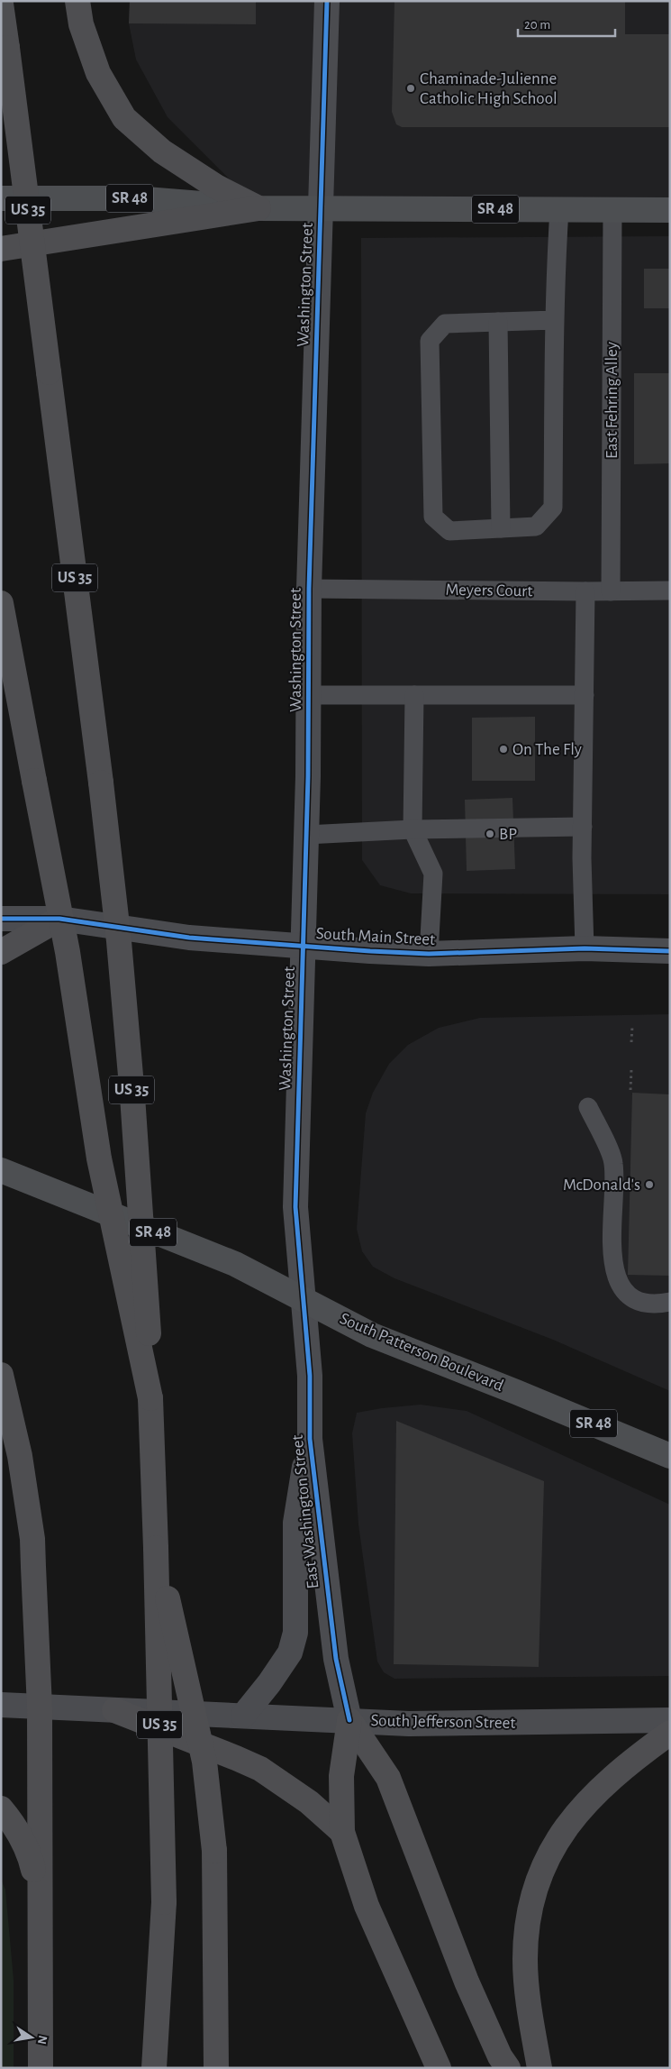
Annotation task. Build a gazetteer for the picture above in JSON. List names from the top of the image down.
{
  "streets": {
    "highway": ["US 35"],
    "main road": ["SR 48", "South Patterson Boulevard"],
    "street": [
      "Washington Street",
      "South Main Street",
      "East Washington Street",
      "South Jefferson Street"
    ],
    "lane": ["East Fehring Alley", "Meyers Court"]
  },
  "crossings": [
    ["SR 48", "Washington Street"],
    ["SR 48", "East Fehring Alley"],
    ["Washington Street", "Meyers Court"],
    ["Washington Street", "South Main Street"],
    ["Washington Street", "South Patterson Boulevard"],
    ["Washington Street", "East Washington Street"],
    ["East Fehring Alley", "Meyers Court"],
    ["South Patterson Boulevard", "East Washington Street"],
    ["East Washington Street", "South Jefferson Street"]
  ],
  "places": [
    "Chaminade-Julienne Catholic High School",
    "On The Fly",
    "BP",
    "McDonald's"
  ],
  "scale_bar": "20 m",
  "north": "right"
}
